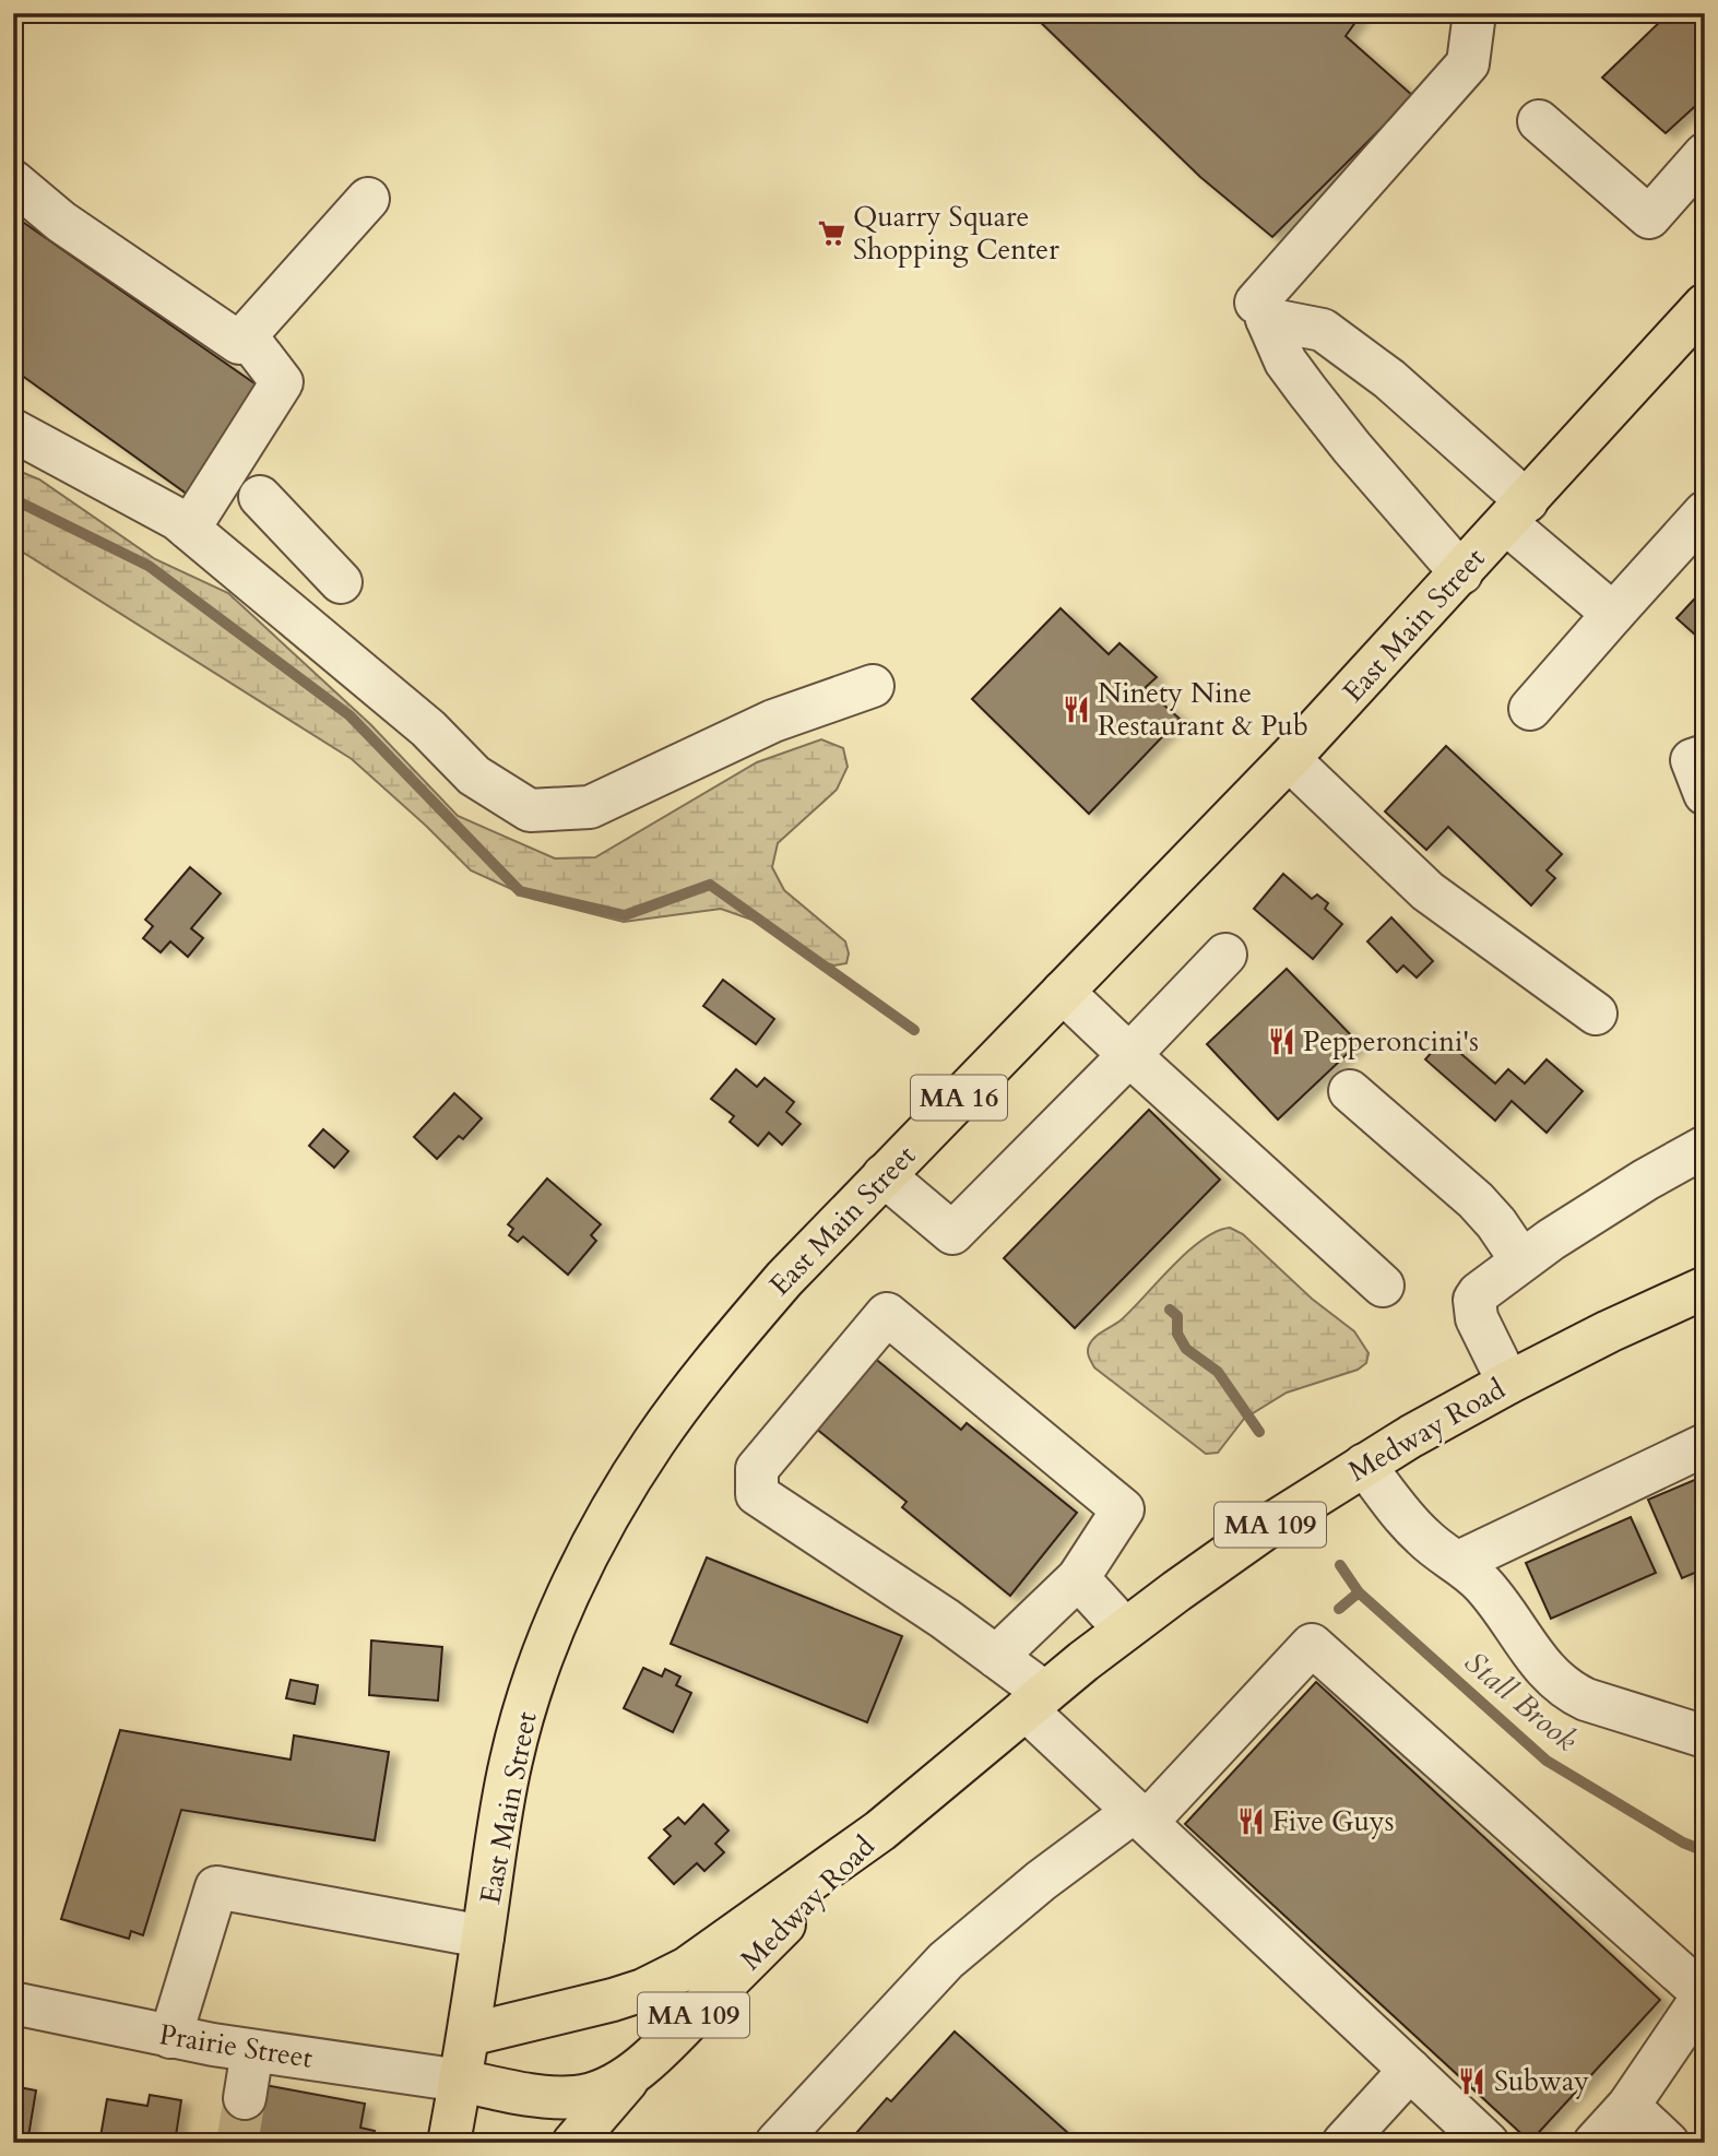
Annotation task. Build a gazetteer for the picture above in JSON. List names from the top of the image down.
{
  "streets": {
    "main road": [
      "East Main Street",
      "MA 16",
      "Medway Road",
      "MA 109"
    ],
    "street": ["Prairie Street"]
  },
  "crossings": [
    ["East Main Street", "Medway Road"],
    ["East Main Street", "Prairie Street"],
    ["Medway Road", "Prairie Street"]
  ],
  "water": ["Stall Brook"],
  "places": {
    "supermarket": ["Quarry Square Shopping Center"],
    "restaurant": [
      "Ninety Nine Restaurant & Pub",
      "Pepperoncini's",
      "Five Guys",
      "Subway"
    ]
  }
}
